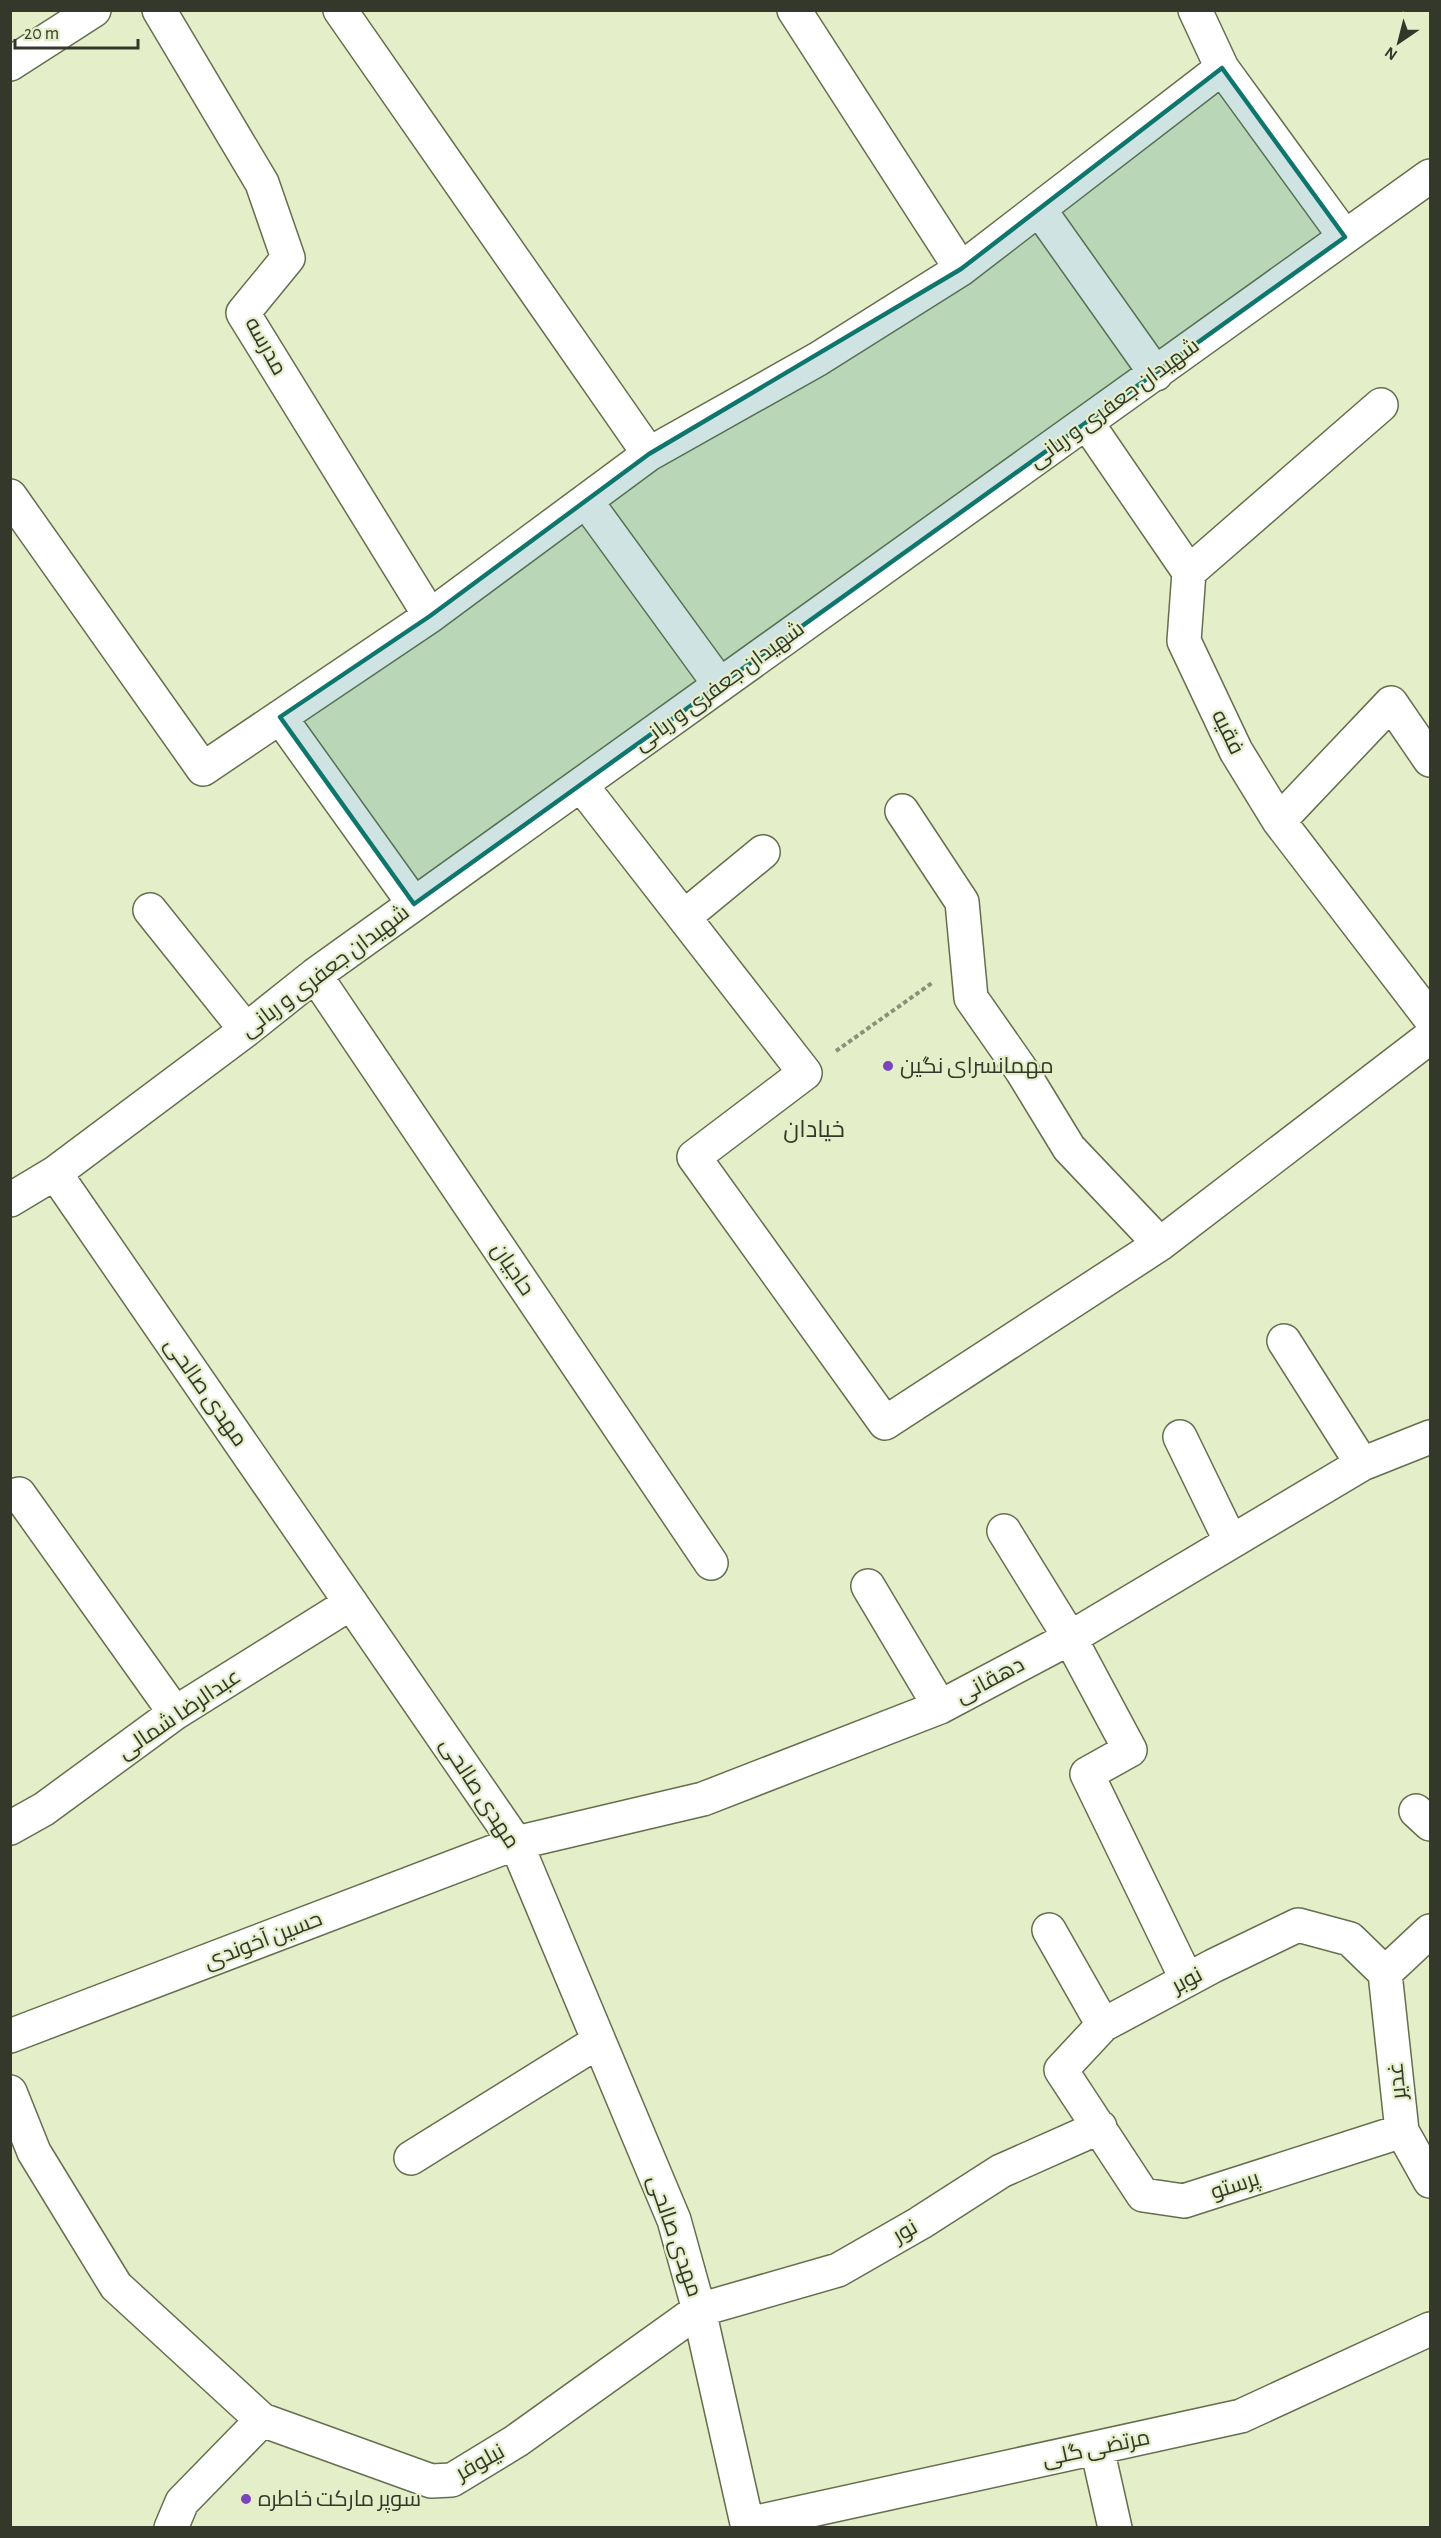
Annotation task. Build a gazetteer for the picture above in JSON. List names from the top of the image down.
{
  "streets": {
    "street": [
      "مدرسه",
      "شهیدان جعفری و ربانی",
      "فقیه",
      "حاجیان",
      "مهدی صالحی",
      "دهقانی",
      "عبدالرضا شمالی",
      "حسین آخوندی",
      "نوبر",
      "غدیر",
      "پرستو",
      "نور",
      "مرتضی گلی",
      "نیلوفر"
    ]
  },
  "crossings": [
    ["شهیدان جعفری و ربانی", "حاجیان"],
    ["شهیدان جعفری و ربانی", "مهدی صالحی"],
    ["مهدی صالحی", "دهقانی"],
    ["مهدی صالحی", "عبدالرضا شمالی"],
    ["مهدی صالحی", "حسین آخوندی"],
    ["مهدی صالحی", "نور"],
    ["مهدی صالحی", "مرتضی گلی"],
    ["مهدی صالحی", "نیلوفر"],
    ["دهقانی", "حسین آخوندی"],
    ["نوبر", "غدیر"],
    ["نوبر", "پرستو"],
    ["نوبر", "نور"],
    ["غدیر", "پرستو"],
    ["پرستو", "نور"],
    ["نور", "نیلوفر"]
  ],
  "districts": ["خیادان"],
  "places": ["مهمانسرای نگین", "سوپر مارکت خاطره"],
  "scale_bar": "20 m",
  "north": "bottom left"
}
